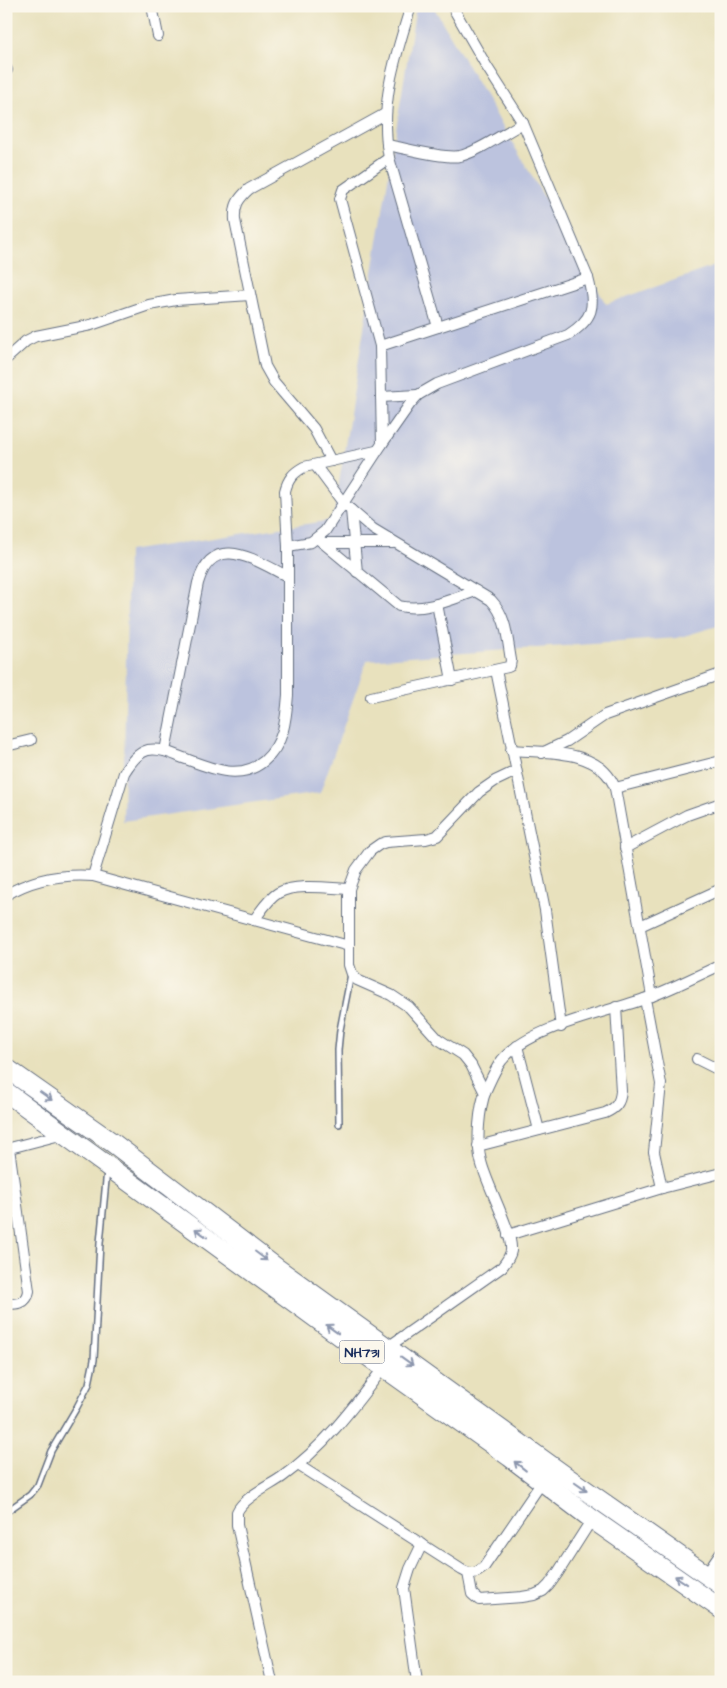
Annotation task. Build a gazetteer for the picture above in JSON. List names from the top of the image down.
{
  "streets": {
    "highway": ["NH731"]
  }
}
